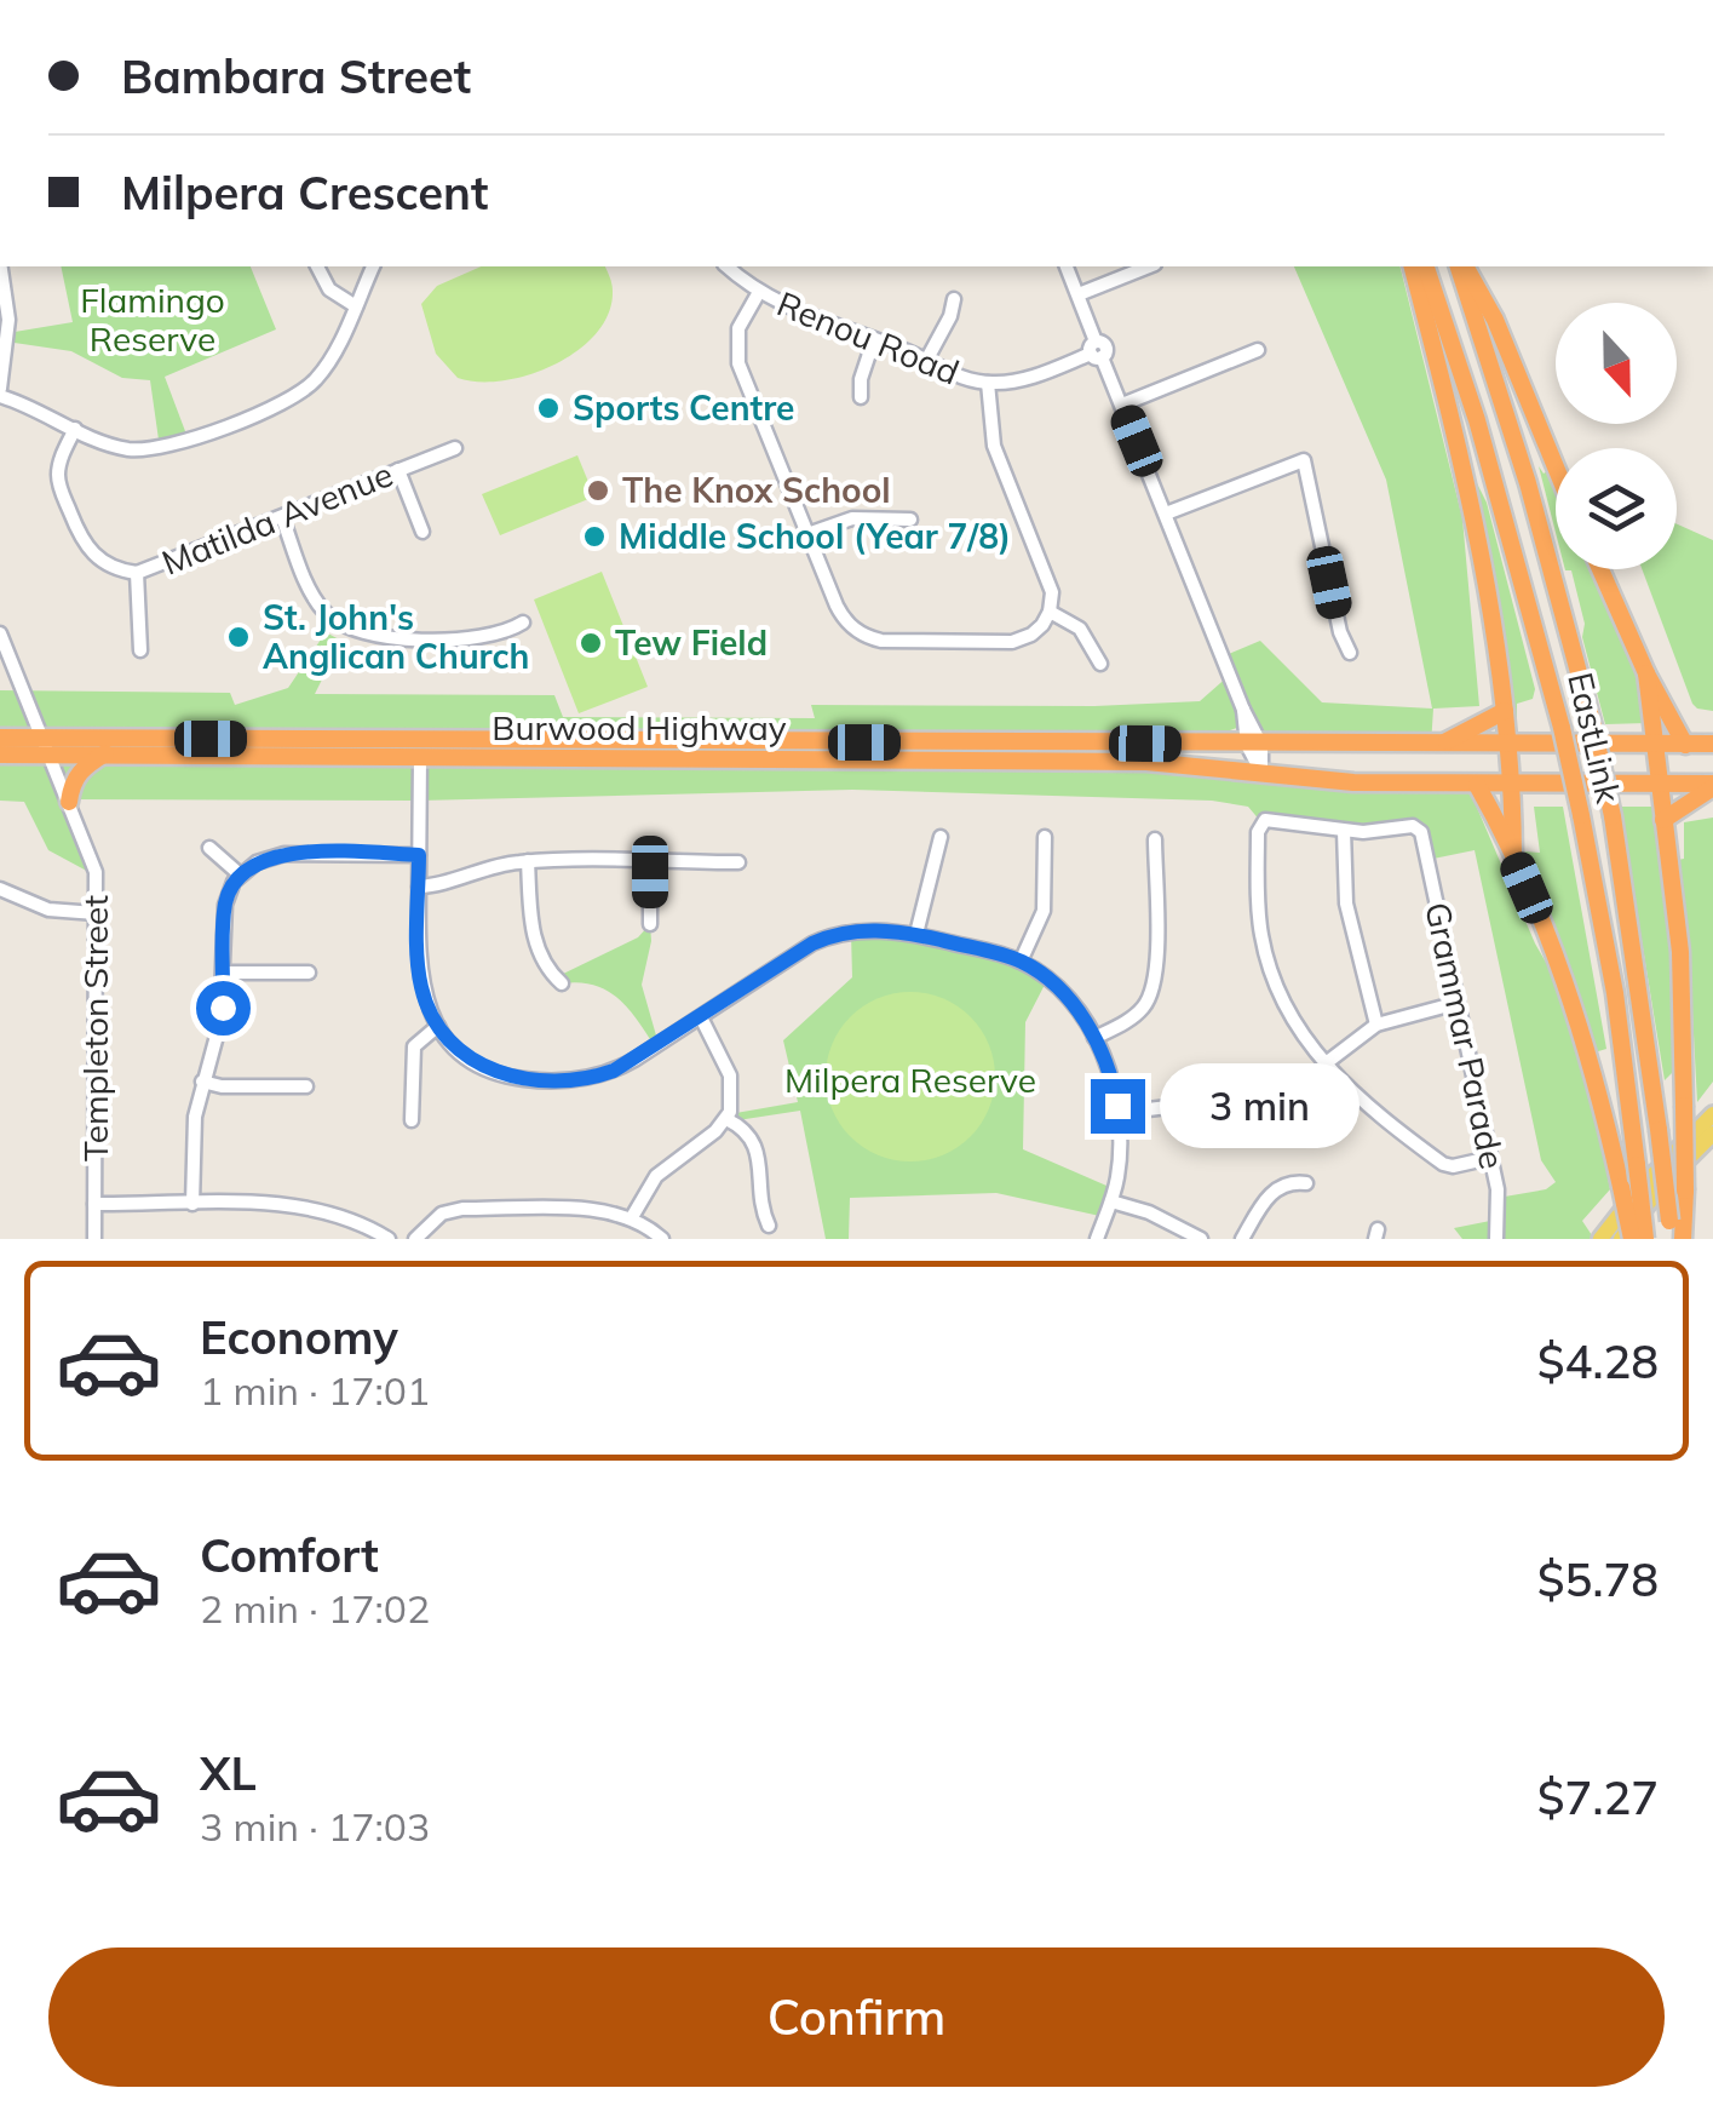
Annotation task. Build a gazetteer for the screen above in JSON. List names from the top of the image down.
{
  "streets": {
    "highway": ["Burwood Highway", "EastLink"],
    "street": [
      "Renou Road",
      "Matilda Avenue",
      "Templeton Street",
      "Grammar Parade"
    ]
  },
  "crossings": [
    ["Burwood Highway", "Templeton Street"]
  ],
  "parks": ["Flamingo Reserve", "Milpera Reserve"],
  "places": [
    "Sports Centre",
    "The Knox School",
    "Middle School (Year 7/8)",
    "St. John's Anglican Church",
    "Tew Field"
  ],
  "north": "bottom",
  "page": {
    "banner": ["Bambara Street", "Milpera Crescent"],
    "bubble": "3 min",
    "list": [
      {
        "name": "Economy",
        "note": "1 min · 17:01",
        "value": "$4.28"
      },
      {
        "name": "Comfort",
        "note": "2 min · 17:02",
        "value": "$5.78"
      },
      {
        "name": "XL",
        "note": "3 min · 17:03",
        "value": "$7.27"
      }
    ],
    "buttons": "Confirm"
  }
}
